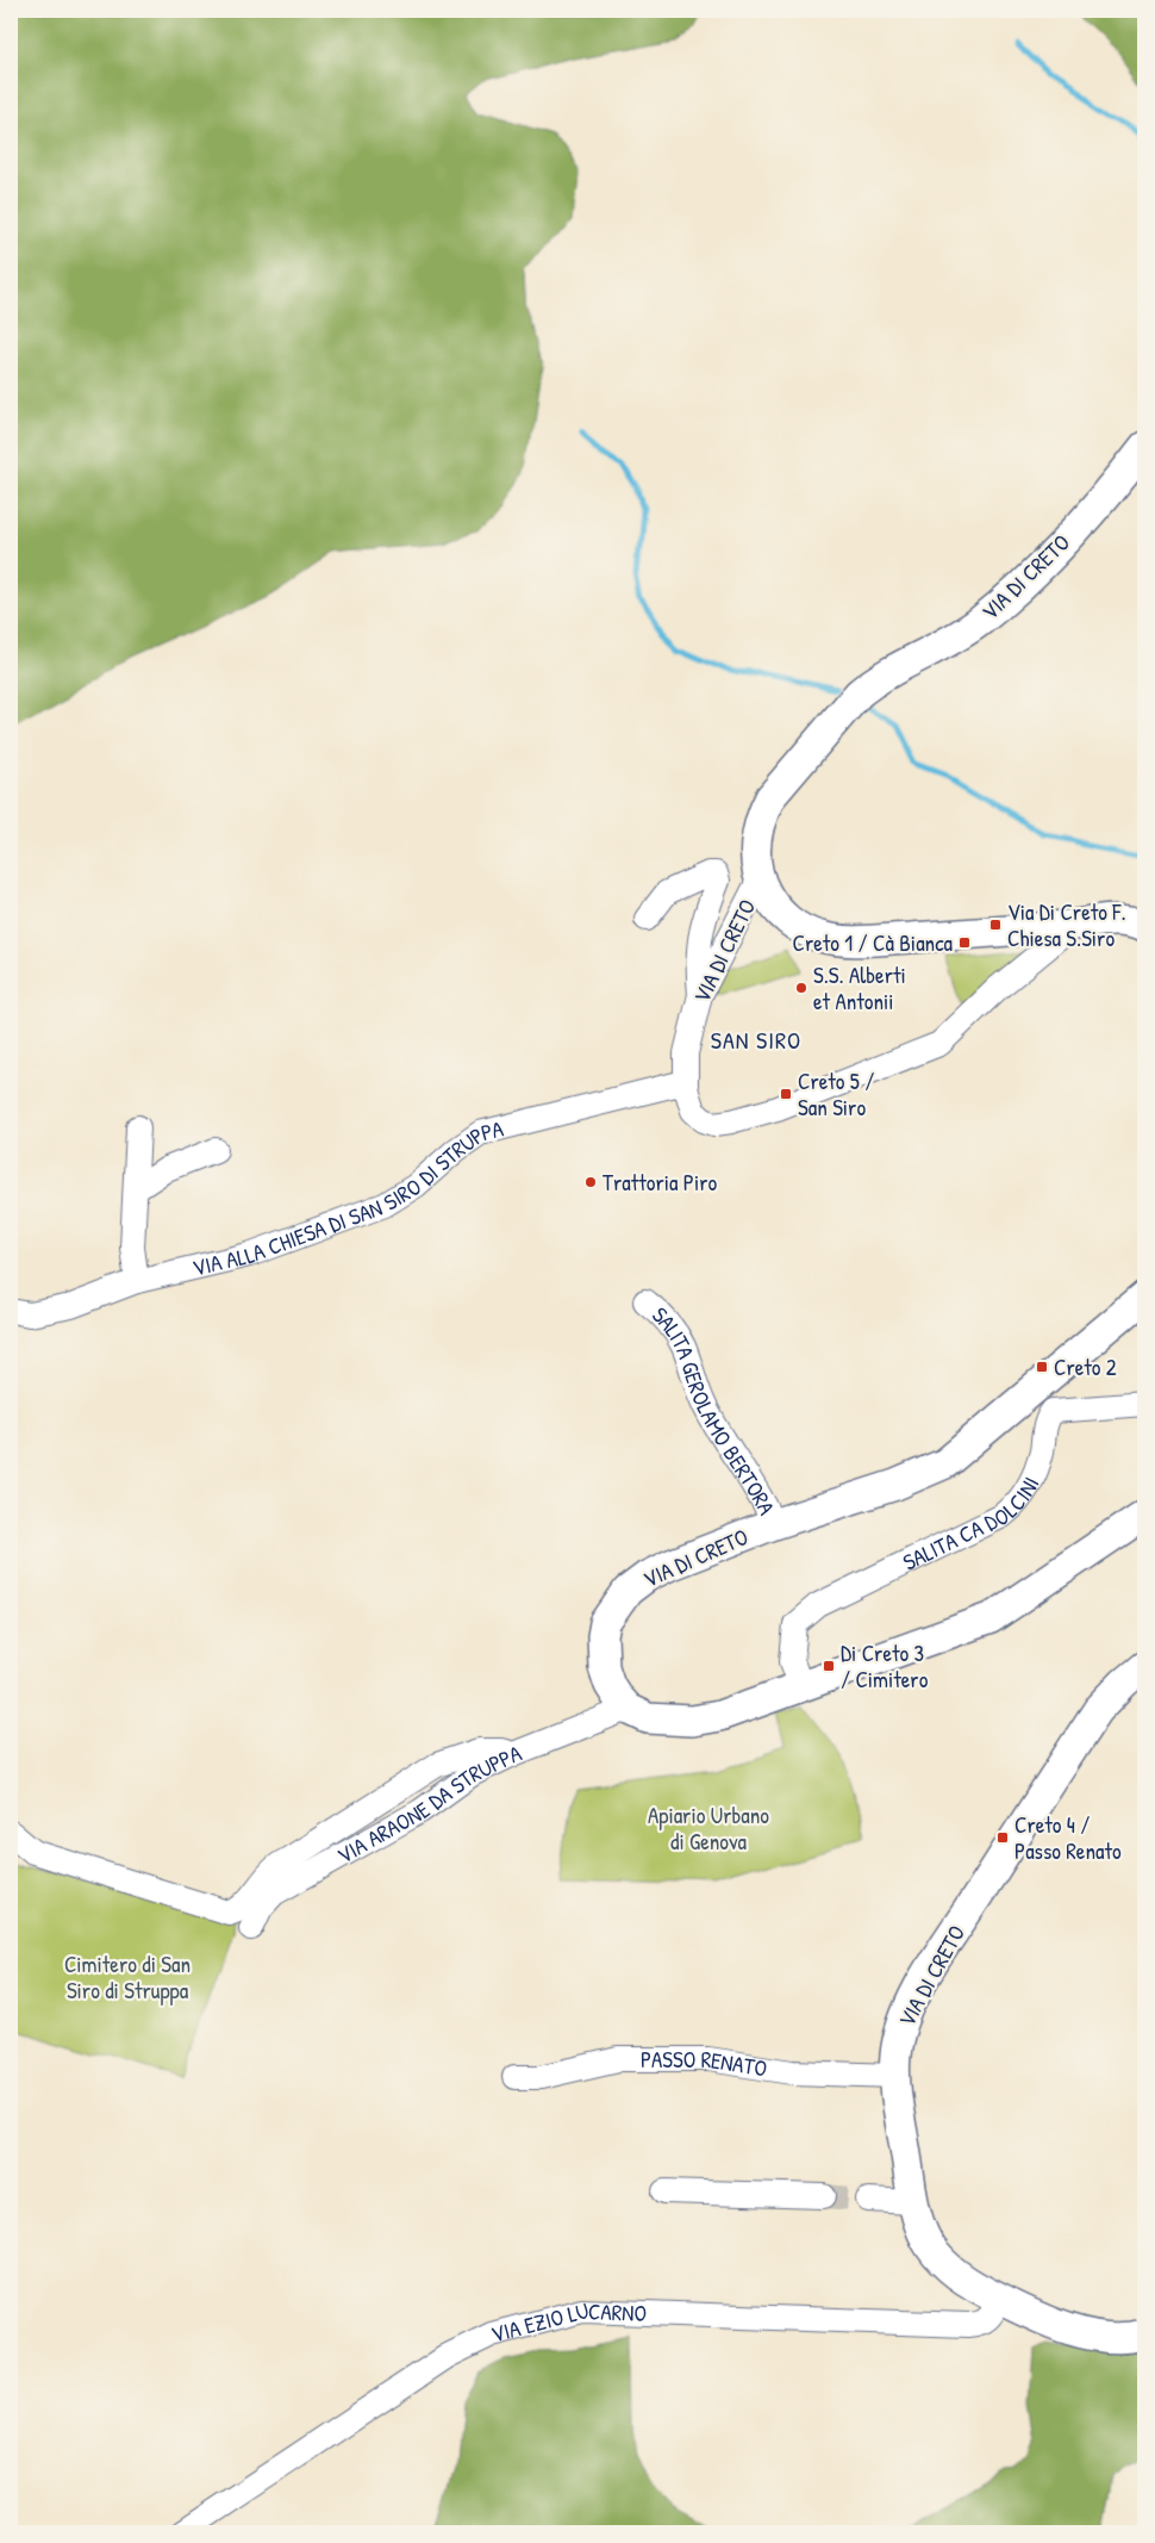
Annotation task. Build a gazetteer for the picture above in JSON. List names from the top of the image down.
{
  "streets": {
    "main road": ["VIA DI CRETO"],
    "street": [
      "VIA ALLA CHIESA DI SAN SIRO DI STRUPPA",
      "SALITA GEROLAMO BERTORA",
      "SALITA CA DOLCINI",
      "VIA ARAONE DA STRUPPA",
      "PASSO RENATO",
      "VIA EZIO LUCARNO"
    ]
  },
  "crossings": [
    ["VIA DI CRETO", "VIA ALLA CHIESA DI SAN SIRO DI STRUPPA"],
    ["VIA DI CRETO", "SALITA GEROLAMO BERTORA"],
    ["VIA DI CRETO", "VIA ARAONE DA STRUPPA"],
    ["VIA DI CRETO", "PASSO RENATO"],
    ["VIA DI CRETO", "VIA EZIO LUCARNO"]
  ],
  "districts": ["SAN SIRO"],
  "parks": ["Apiario Urbano di Genova", "Cimitero di San Siro di Struppa"],
  "places": {
    "transit": [
      "Via Di Creto F. Chiesa S.Siro",
      "Creto 1 / Cà Bianca",
      "Creto 5 / San Siro",
      "Creto 2",
      "Di Creto 3 / Cimitero",
      "Creto 4 / Passo Renato"
    ],
    "other": ["S.S. Alberti et Antonii", "Trattoria Piro"]
  }
}
